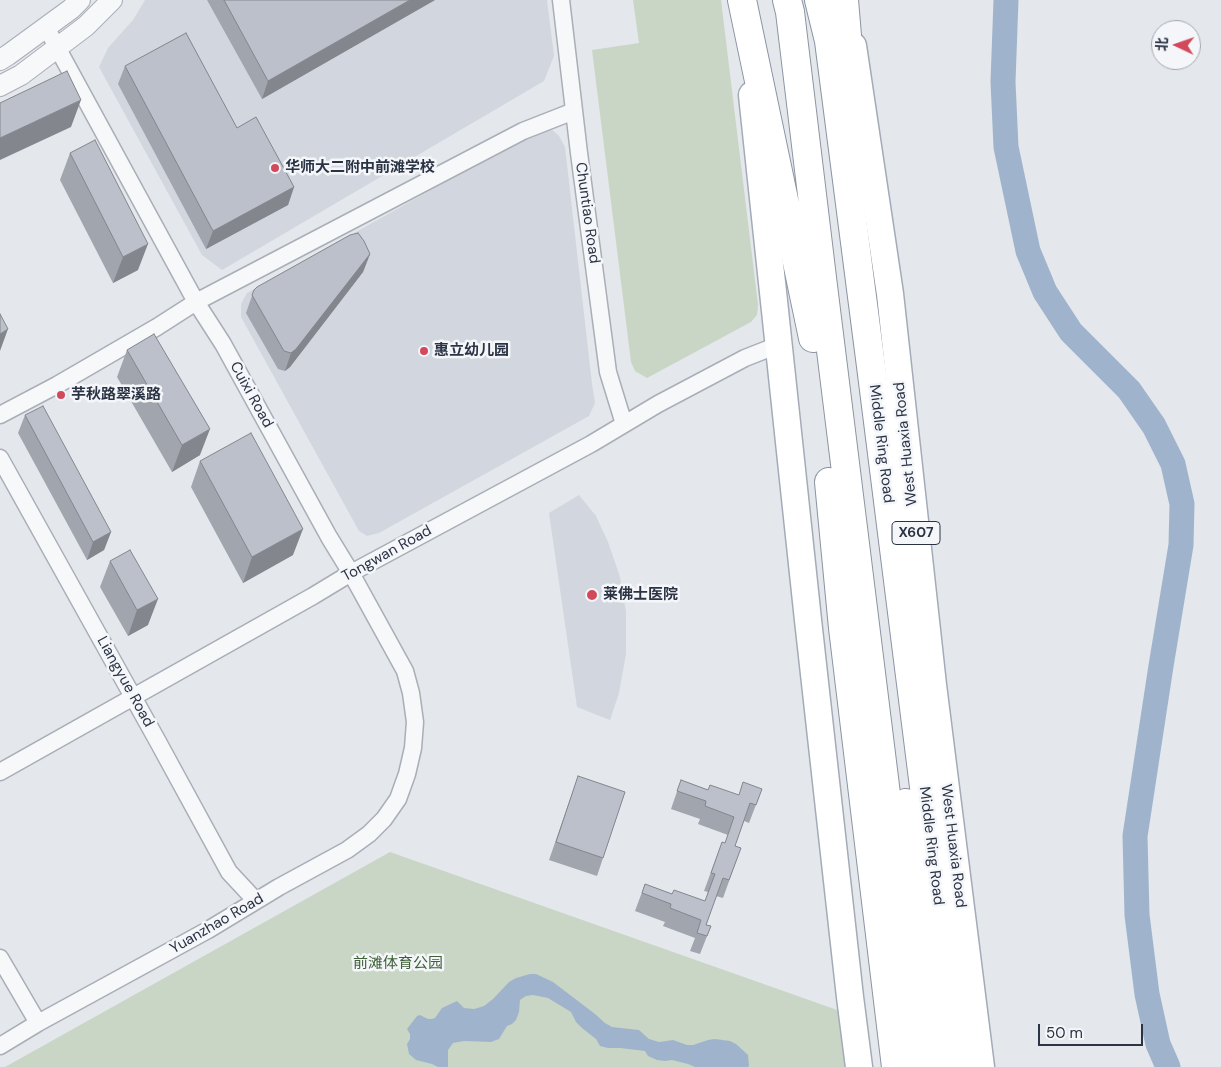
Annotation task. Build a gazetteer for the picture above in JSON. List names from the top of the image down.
{
  "streets": {
    "highway": ["Middle Ring Road"],
    "main road": ["West Huaxia Road", "X607"],
    "street": [
      "Chuntiao Road",
      "Cuixi Road",
      "Tongwan Road",
      "Liangyue Road",
      "Yuanzhao Road"
    ]
  },
  "crossings": [
    ["Chuntiao Road", "Tongwan Road"],
    ["Cuixi Road", "Tongwan Road"],
    ["Cuixi Road", "Yuanzhao Road"],
    ["Tongwan Road", "Liangyue Road"],
    ["Liangyue Road", "Yuanzhao Road"]
  ],
  "parks": ["前滩体育公园"],
  "places": [
    "华师大二附中前滩学校",
    "惠立幼儿园",
    "芋秋路翠溪路",
    "莱佛士医院"
  ],
  "scale_bar": "50 m",
  "north": "left"
}
